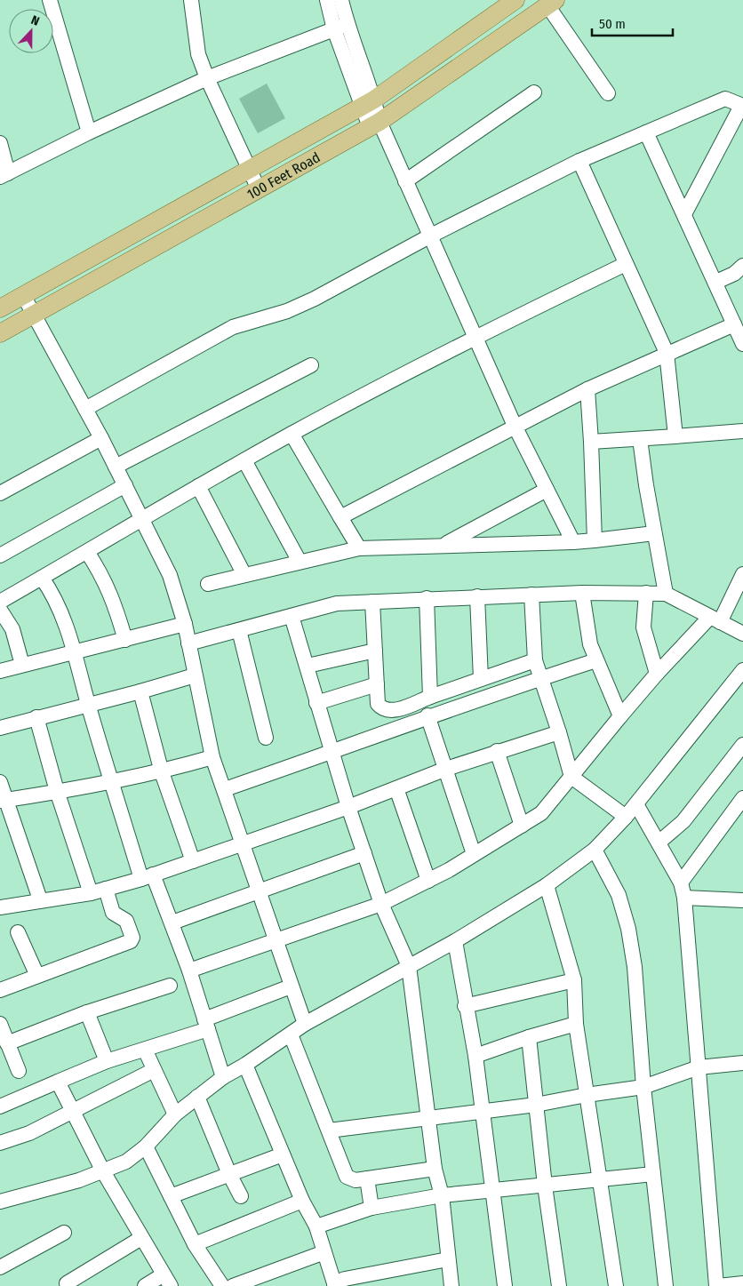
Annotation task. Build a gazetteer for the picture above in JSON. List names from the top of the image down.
{
  "streets": {
    "main road": ["100 Feet Road"]
  },
  "scale_bar": "50 m",
  "north": "top"
}
